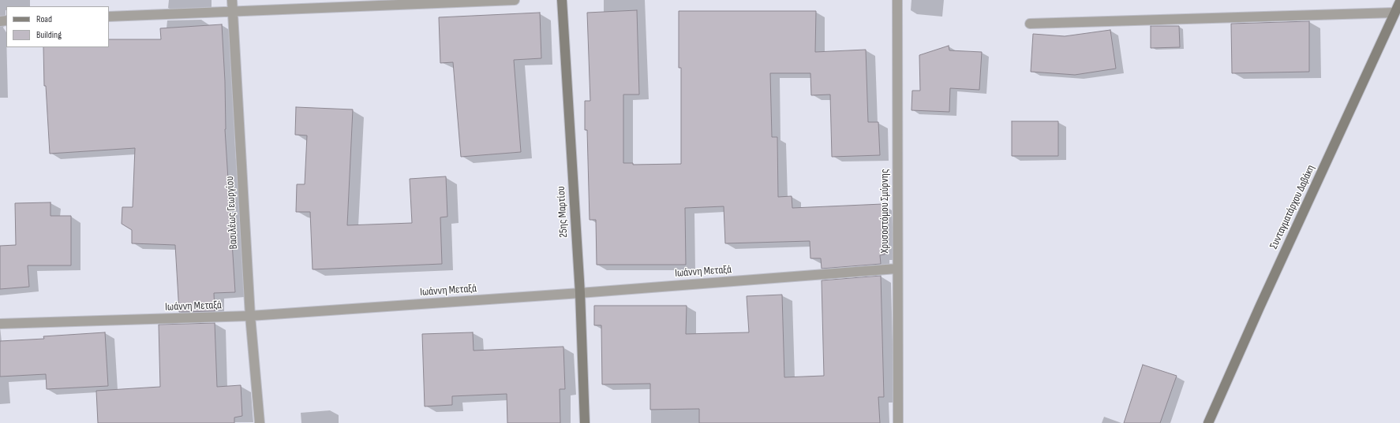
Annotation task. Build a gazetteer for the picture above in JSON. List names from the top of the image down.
{
  "streets": {
    "street": [
      "Συνταγματάρχου Δαβάκη",
      "Χρυσοστόμου Σμύρνης",
      "25ης Μαρτίου",
      "Βασιλέως Γεωργίου",
      "Ιωάννη Μεταξά"
    ]
  },
  "crossings": [
    ["Χρυσοστόμου Σμύρνης", "Ιωάννη Μεταξά"],
    ["25ης Μαρτίου", "Ιωάννη Μεταξά"],
    ["Βασιλέως Γεωργίου", "Ιωάννη Μεταξά"]
  ],
  "legend": ["Road", "Building"]
}
